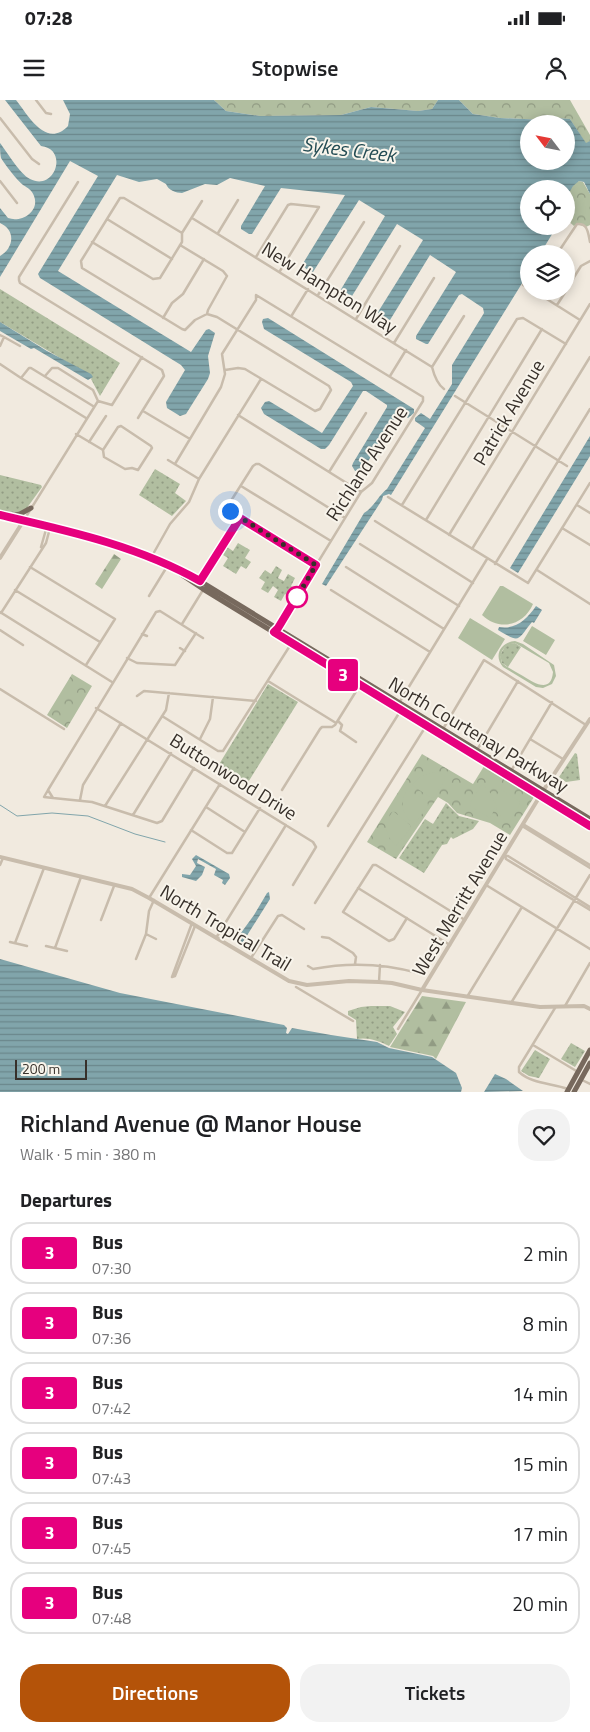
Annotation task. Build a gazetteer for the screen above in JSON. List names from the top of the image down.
{
  "streets": {
    "main road": ["North Courtenay Parkway"],
    "street": [
      "New Hampton Way",
      "Patrick Avenue",
      "Richland Avenue",
      "Buttonwood Drive",
      "West Merritt Avenue",
      "North Tropical Trail"
    ]
  },
  "crossings": [
    ["Richland Avenue", "North Courtenay Parkway"],
    ["North Courtenay Parkway", "West Merritt Avenue"],
    ["West Merritt Avenue", "North Tropical Trail"]
  ],
  "water": ["Sykes Creek"],
  "lines": ["bus line 3"],
  "scale_bar": "200 m",
  "north": "top left",
  "page": {
    "status": "07:28",
    "header": "Stopwise",
    "on_map": "3",
    "scale": "200 m",
    "heading": [
      ["Richland Avenue @ Manor House", "Walk · 5 min · 380 m"],
      "Departures"
    ],
    "list": [
      {
        "mark": "3",
        "name": "Bus",
        "note": "07:30",
        "value": "2 min"
      },
      {
        "mark": "3",
        "name": "Bus",
        "note": "07:36",
        "value": "8 min"
      },
      {
        "mark": "3",
        "name": "Bus",
        "note": "07:42",
        "value": "14 min"
      },
      {
        "mark": "3",
        "name": "Bus",
        "note": "07:43",
        "value": "15 min"
      },
      {
        "mark": "3",
        "name": "Bus",
        "note": "07:45",
        "value": "17 min"
      },
      {
        "mark": "3",
        "name": "Bus",
        "note": "07:48",
        "value": "20 min"
      }
    ],
    "buttons": ["Directions", "Tickets"]
  }
}
